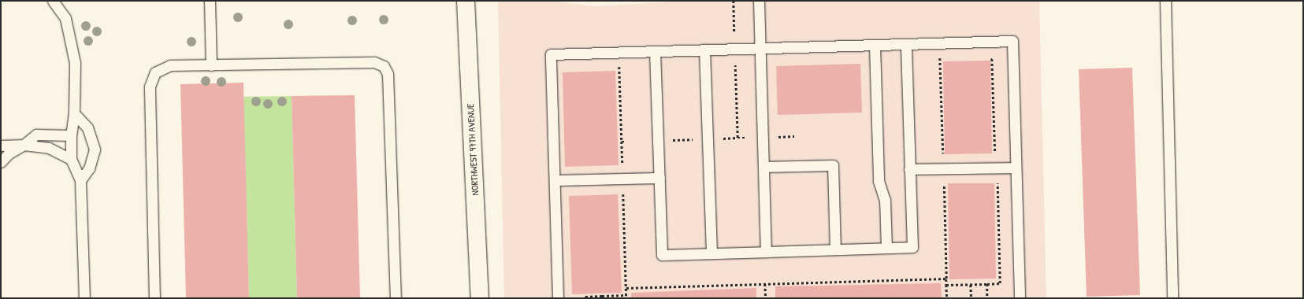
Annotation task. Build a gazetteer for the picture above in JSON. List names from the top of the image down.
{
  "streets": {
    "street": ["NORTHWEST 97TH AVENUE"]
  }
}
